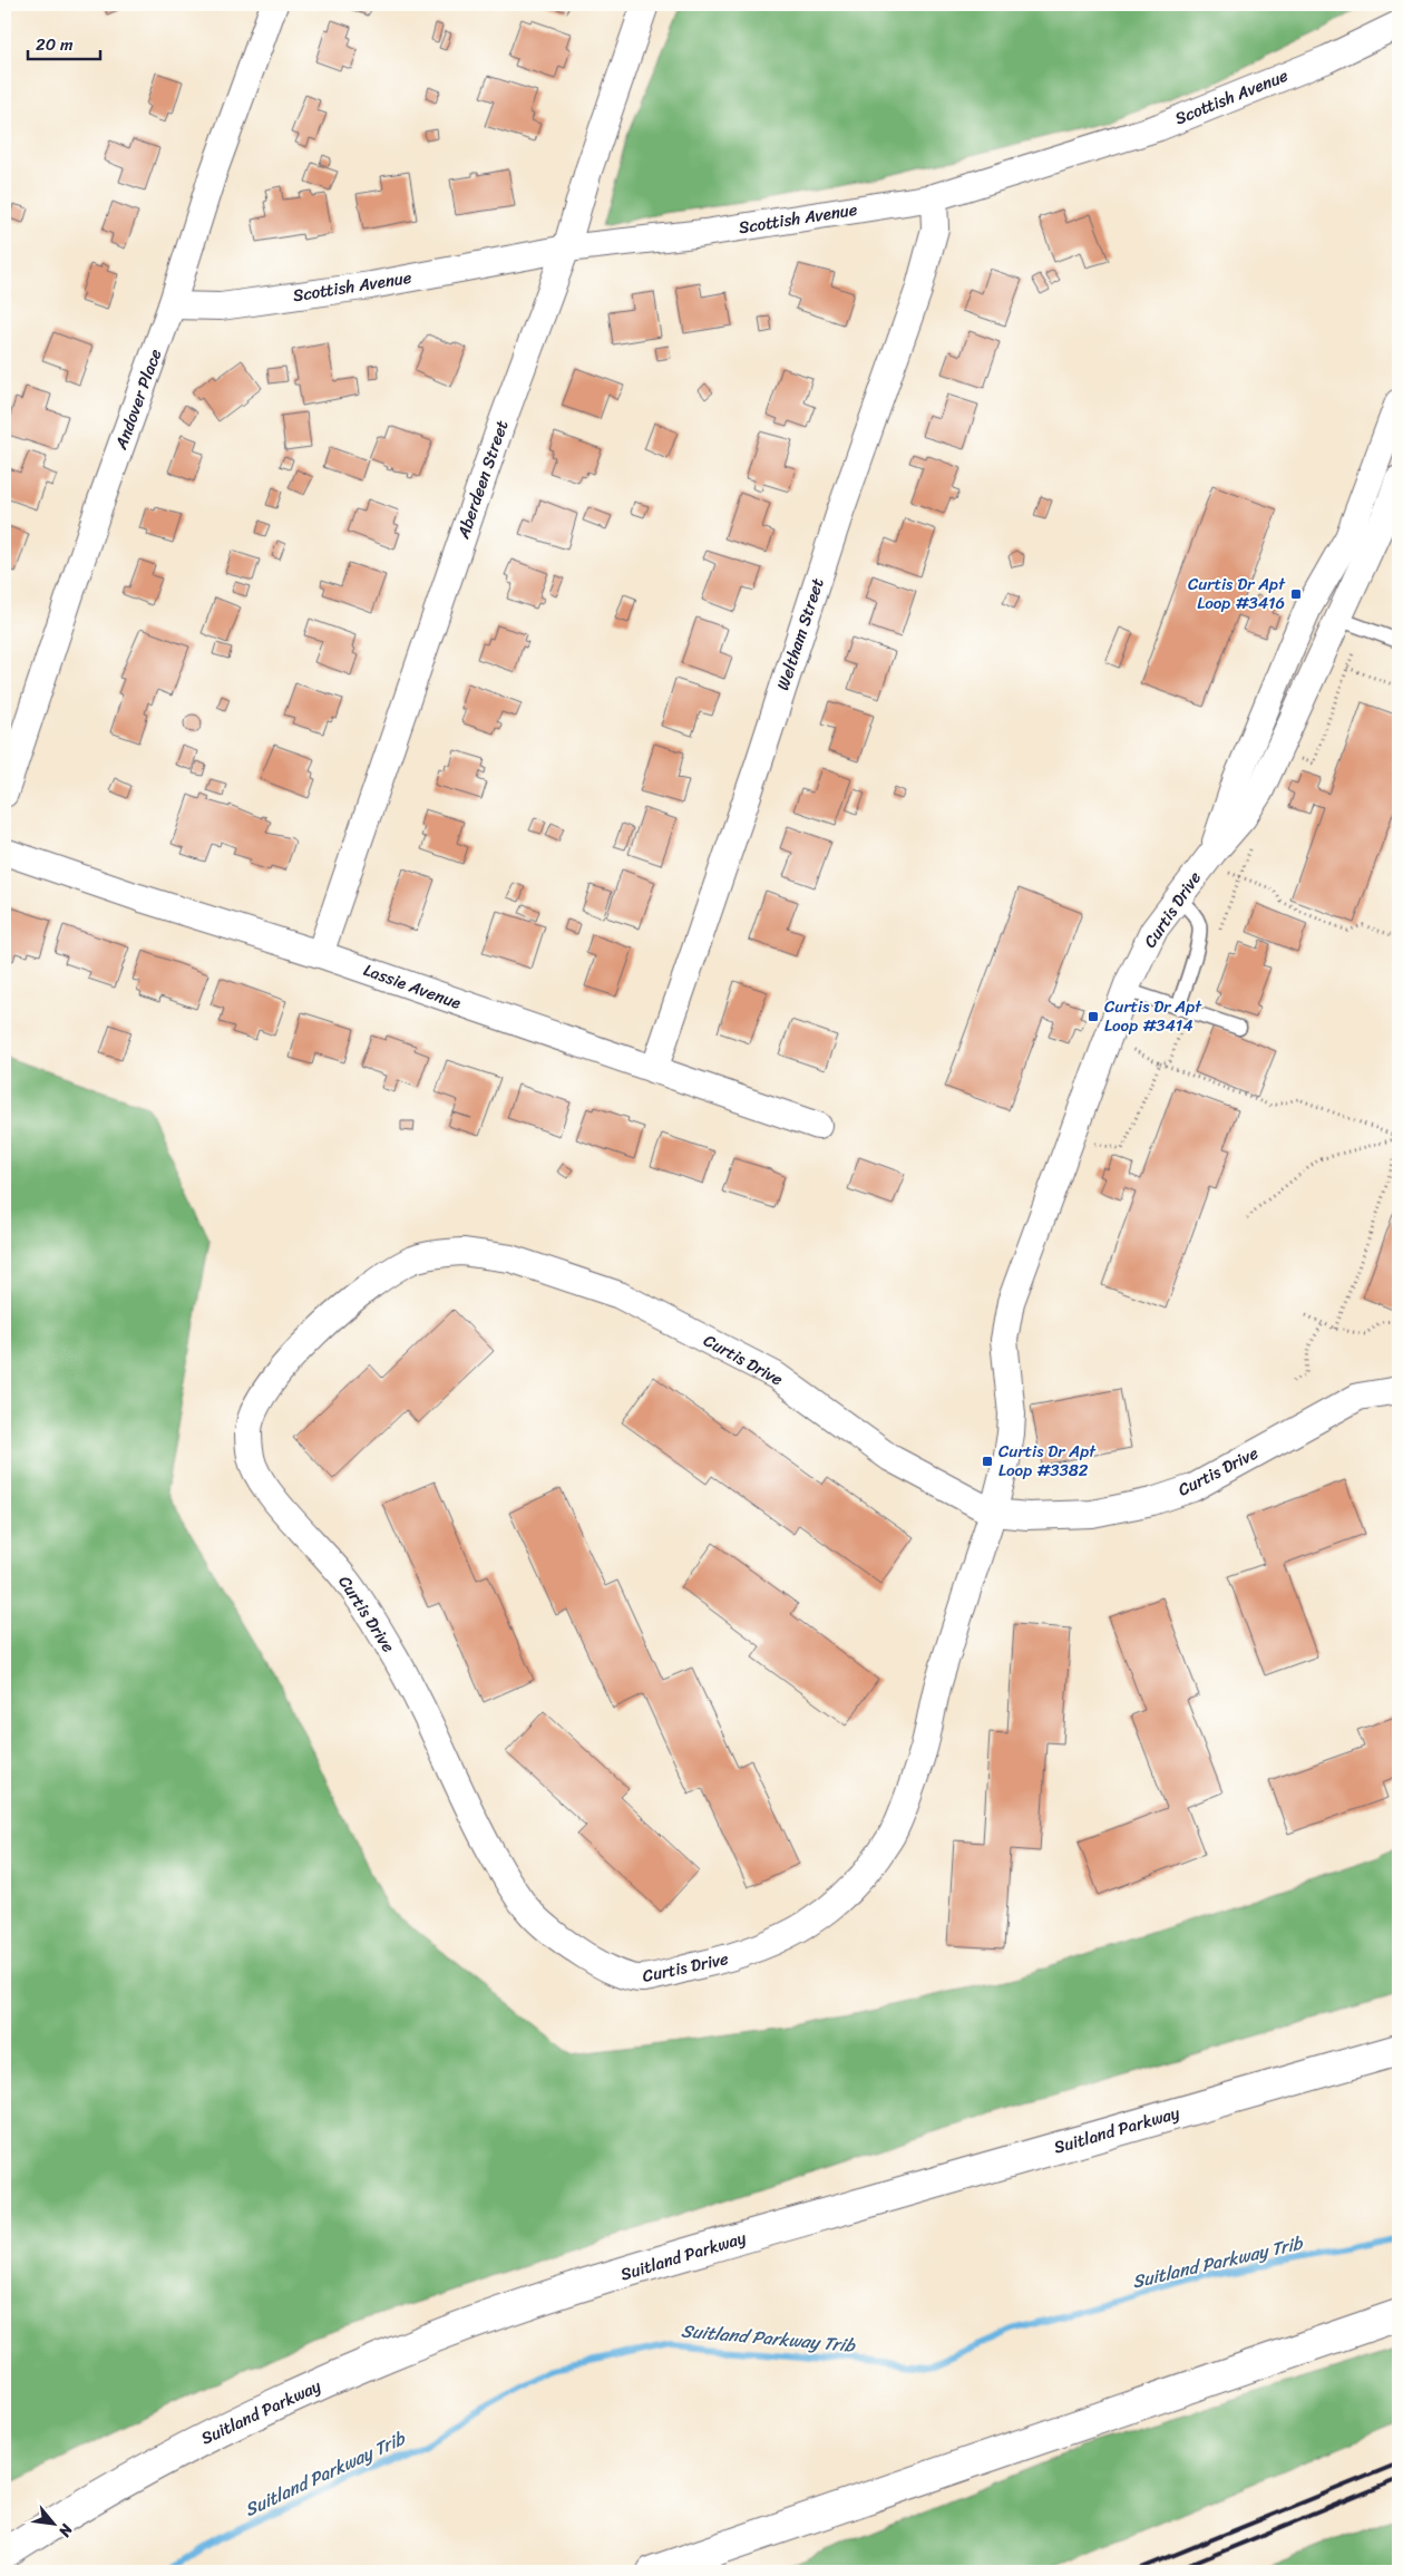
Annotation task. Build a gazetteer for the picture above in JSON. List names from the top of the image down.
{
  "streets": {
    "highway": ["Suitland Parkway"],
    "street": [
      "Scottish Avenue",
      "Andover Place",
      "Aberdeen Street",
      "Weltham Street",
      "Curtis Drive",
      "Lassie Avenue"
    ]
  },
  "crossings": [
    ["Scottish Avenue", "Andover Place"],
    ["Scottish Avenue", "Aberdeen Street"],
    ["Scottish Avenue", "Weltham Street"],
    ["Aberdeen Street", "Lassie Avenue"],
    ["Weltham Street", "Lassie Avenue"]
  ],
  "water": ["Suitland Parkway Trib"],
  "places": {
    "transit": ["Curtis Dr Apt Loop #3416", "Curtis Dr Apt Loop #3414", "Curtis Dr Apt Loop #3382"]
  },
  "scale_bar": "20 m",
  "north": "bottom right"
}
